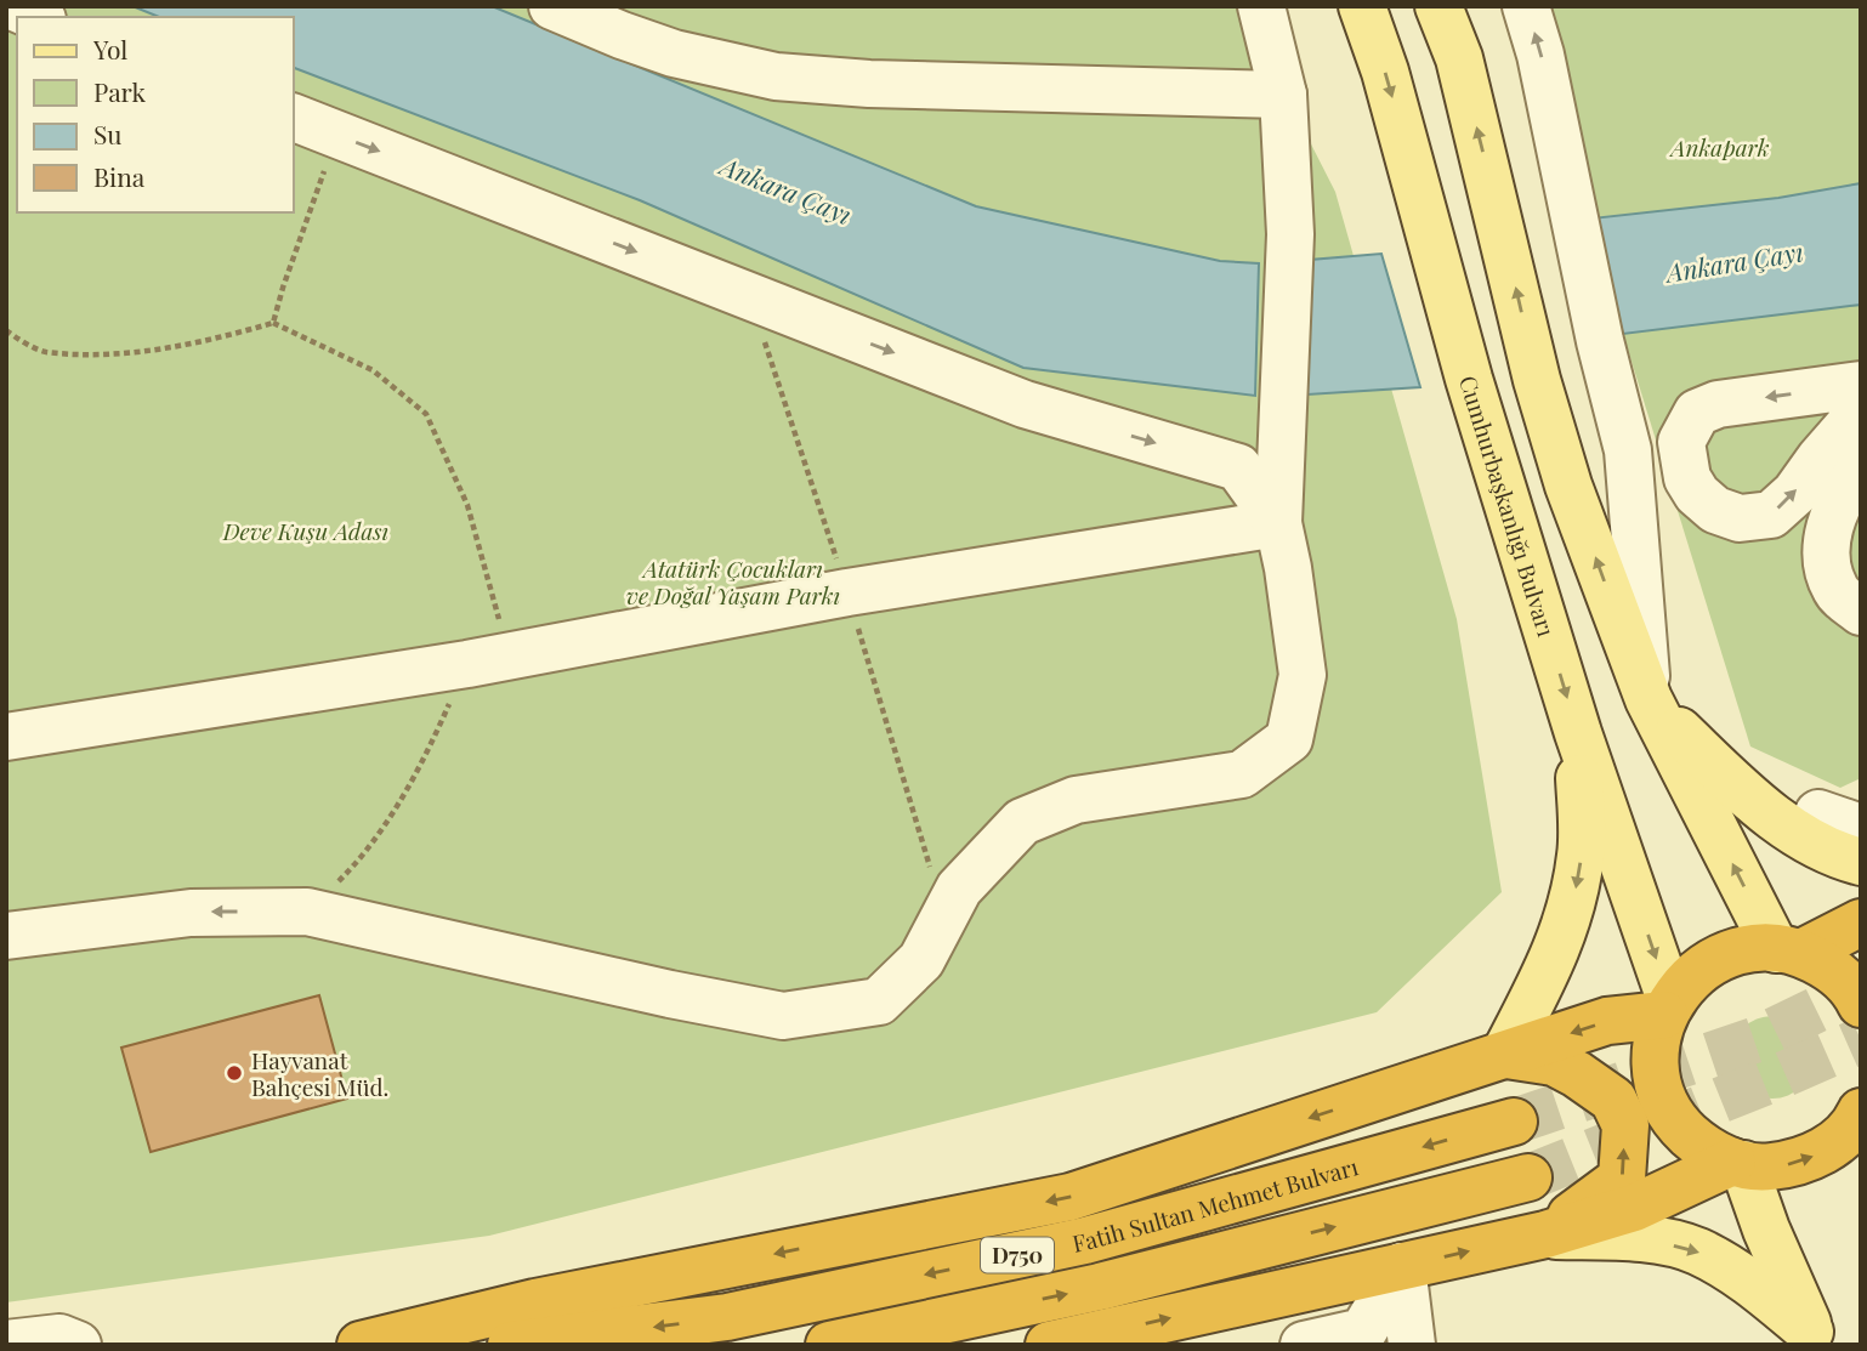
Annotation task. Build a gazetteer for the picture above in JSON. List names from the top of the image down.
{
  "streets": {
    "highway": ["Fatih Sultan Mehmet Bulvarı", "D750"],
    "main road": ["Cumhurbaşkanlığı Bulvarı"]
  },
  "water": ["Ankara Çayı"],
  "parks": ["Ankapark", "Deve Kuşu Adası", "Atatürk Çocukları ve Doğal Yaşam Parkı"],
  "places": ["Hayvanat Bahçesi Müd."],
  "legend": [
    "Yol",
    "Park",
    "Su",
    "Bina"
  ]
}
